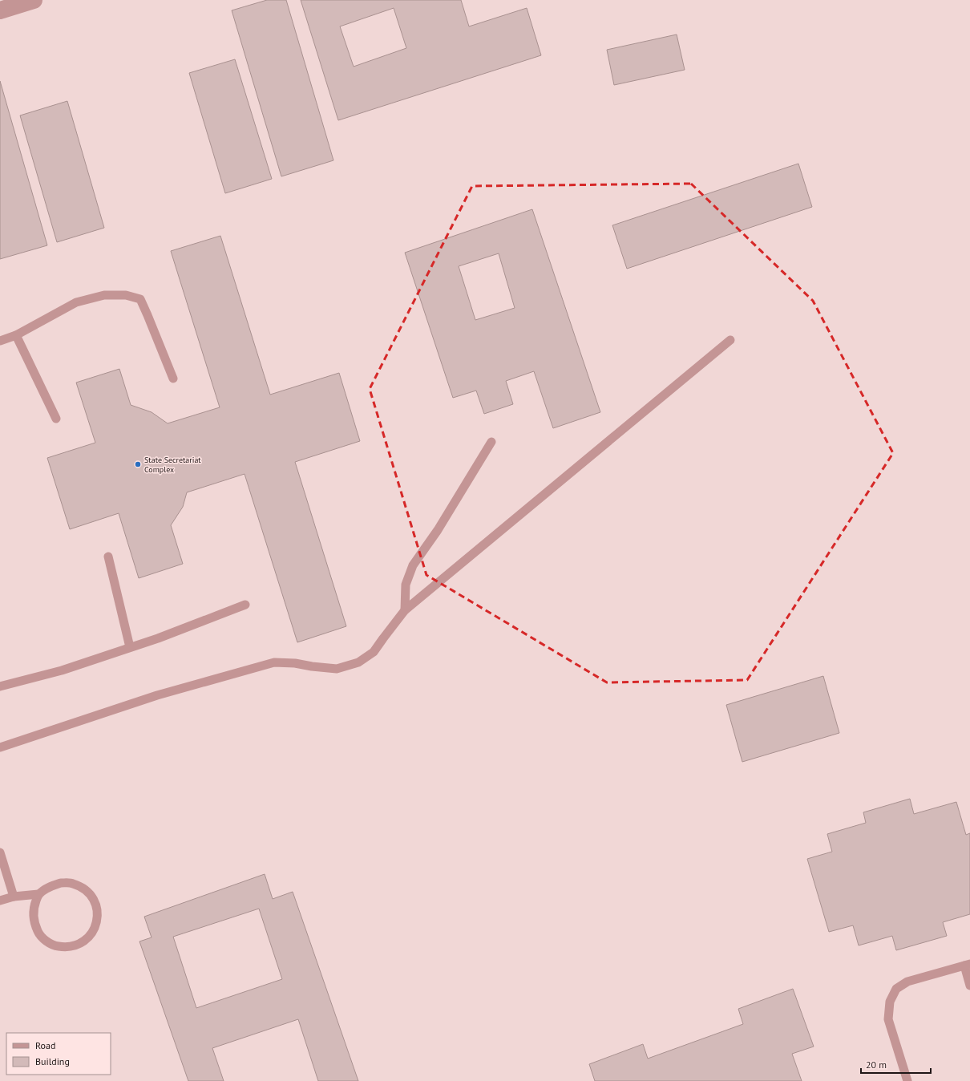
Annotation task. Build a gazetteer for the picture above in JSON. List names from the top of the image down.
{
  "places": ["State Secretariat Complex"],
  "legend": ["Road", "Building"],
  "scale_bar": "20 m"
}
